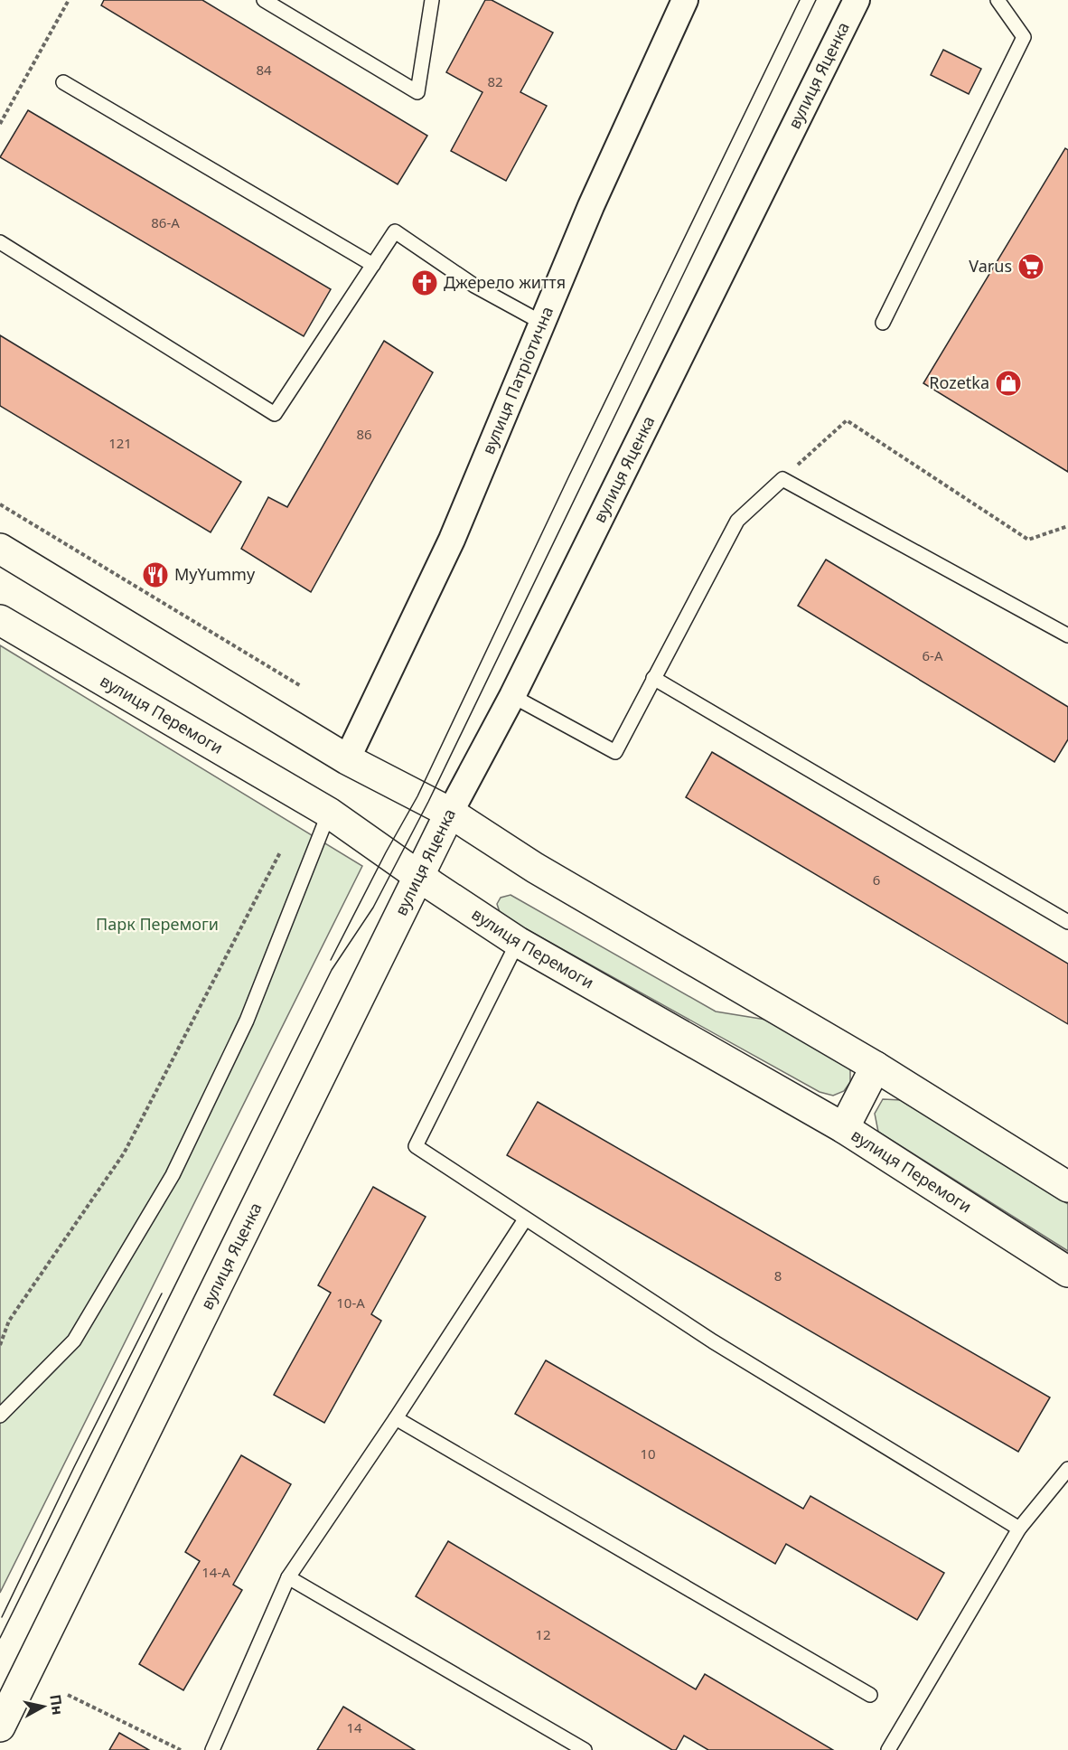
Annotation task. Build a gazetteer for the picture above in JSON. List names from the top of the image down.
{
  "streets": {
    "main road": ["вулиця Яценка", "вулиця Перемоги"],
    "street": ["вулиця Патріотична"]
  },
  "crossings": [
    ["вулиця Яценка", "вулиця Перемоги"]
  ],
  "parks": ["Парк Перемоги"],
  "places": {
    "supermarket": ["Varus"],
    "church": ["Джерело життя"],
    "shop": ["Rozetka"],
    "restaurant": ["MyYummy"]
  },
  "house_numbers": [
    "84",
    "82",
    "86-А",
    "86",
    "121",
    "6-А",
    "6",
    "8",
    "10-А",
    "10",
    "14-А",
    "12",
    "14"
  ],
  "north": "right"
}
